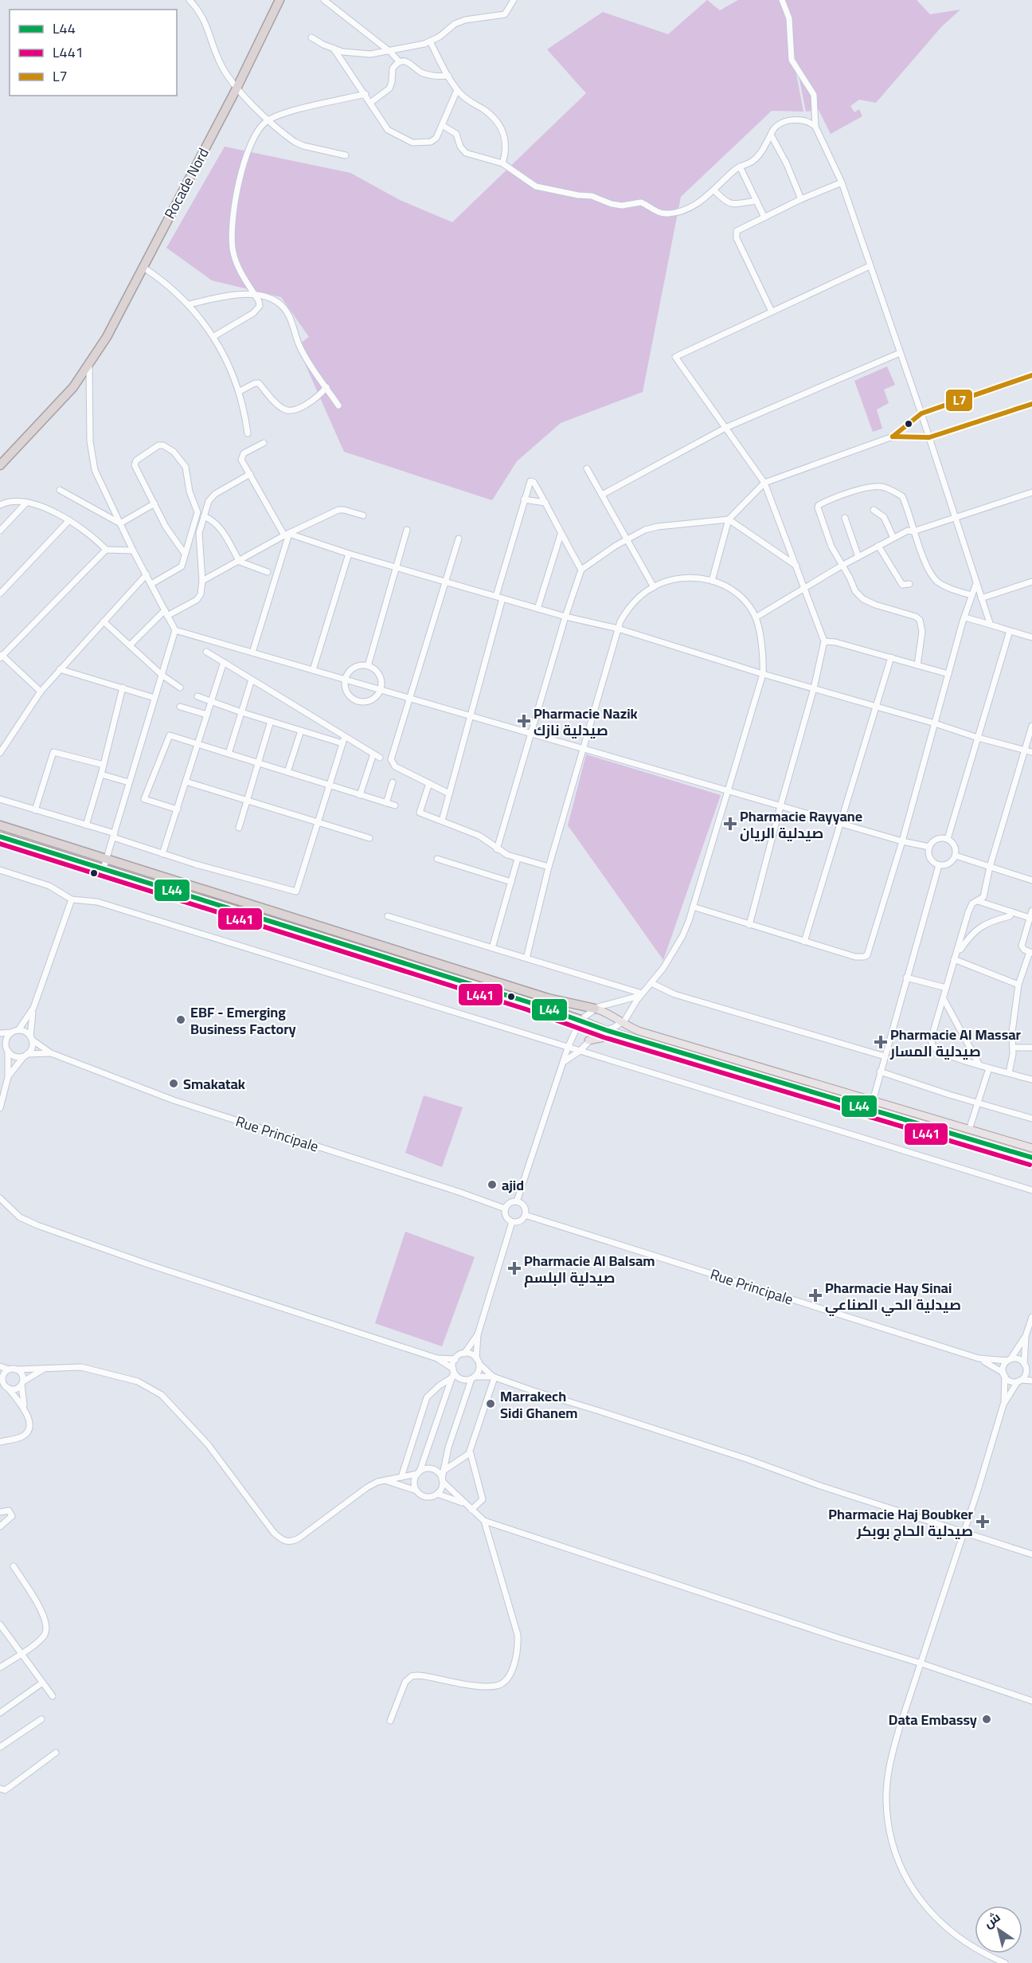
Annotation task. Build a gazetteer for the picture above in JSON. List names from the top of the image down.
{
  "streets": {
    "highway": ["Rocade Nord"],
    "street": ["Rue Principale"]
  },
  "places": {
    "health": [
      "Pharmacie Nazik صيدلية نازك",
      "Pharmacie Rayyane صيدلية الريان",
      "Pharmacie Al Massar صيدلية المسار",
      "Pharmacie Al Balsam صيدلية البلسم",
      "Pharmacie Hay Sinai صيدلية الحي الصناعي",
      "Pharmacie Haj Boubker صيدلية الحاج بوبكر"
    ],
    "other": [
      "EBF - Emerging Business Factory",
      "Smakatak",
      "ajid",
      "Marrakech Sidi Ghanem",
      "Data Embassy"
    ]
  },
  "lines": ["transit line L7", "transit line L44", "transit line L441"],
  "legend": ["L44", "L441", "L7"],
  "north": "top left"
}
